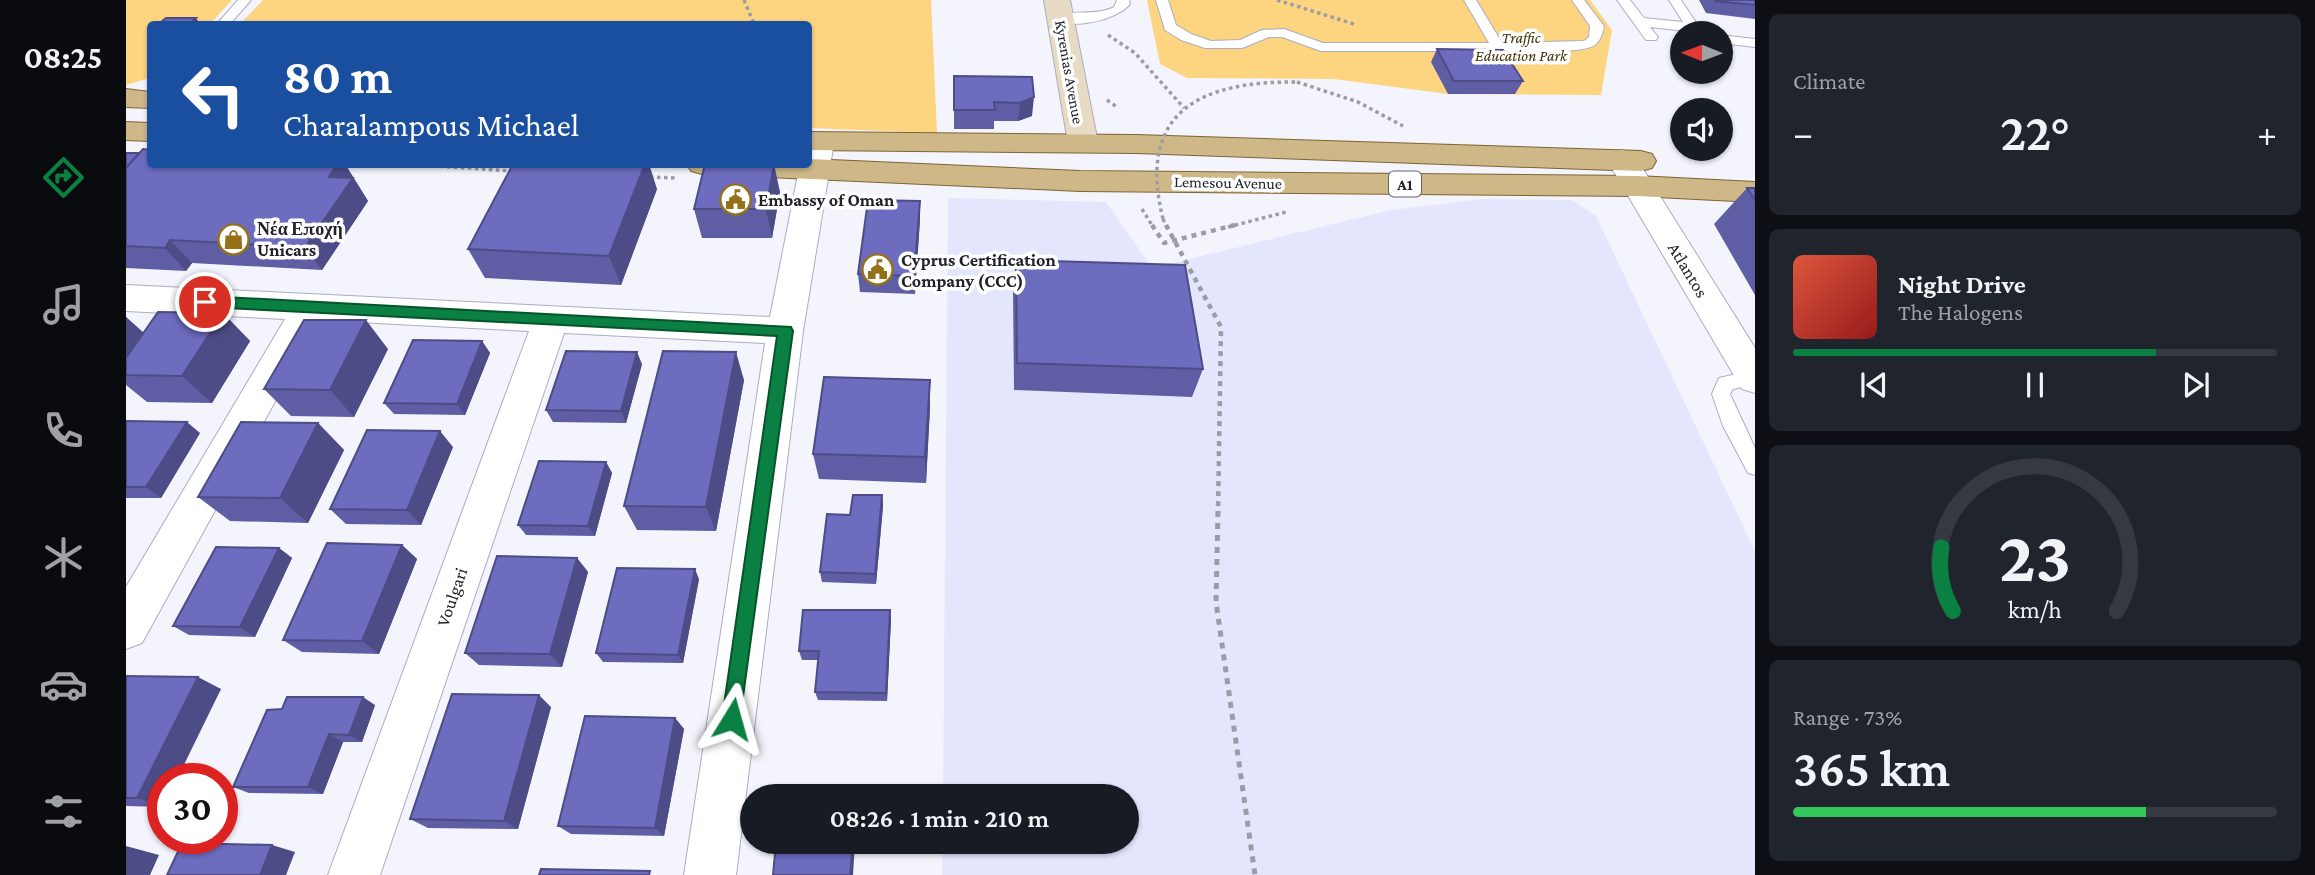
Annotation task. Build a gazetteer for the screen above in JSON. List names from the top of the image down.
{
  "streets": {
    "main road": ["Kyrenias Avenue", "Lemesou Avenue", "A1"],
    "street": ["Atlantos", "Voulgari"]
  },
  "crossings": [
    ["Kyrenias Avenue", "Lemesou Avenue"],
    ["Lemesou Avenue", "Atlantos"]
  ],
  "parks": ["Traffic Education Park"],
  "places": {
    "public building": ["Embassy of Oman", "Cyprus Certification Company (CCC)"],
    "shop": ["Νέα Εποχή Unicars"]
  },
  "north": "left",
  "page": {
    "tabs": "08:25",
    "tile": [
      "Climate",
      ["Range · 73%", "365 km"]
    ],
    "turn": ["80 m", "Charalampous Michael"],
    "heat": ["−", "22°", "+"],
    "song": ["Night Drive", "The Halogens"],
    "limit": "30",
    "trip": "08:26 · 1 min · 210 m",
    "gauge": ["23", "km/h"]
  }
}
